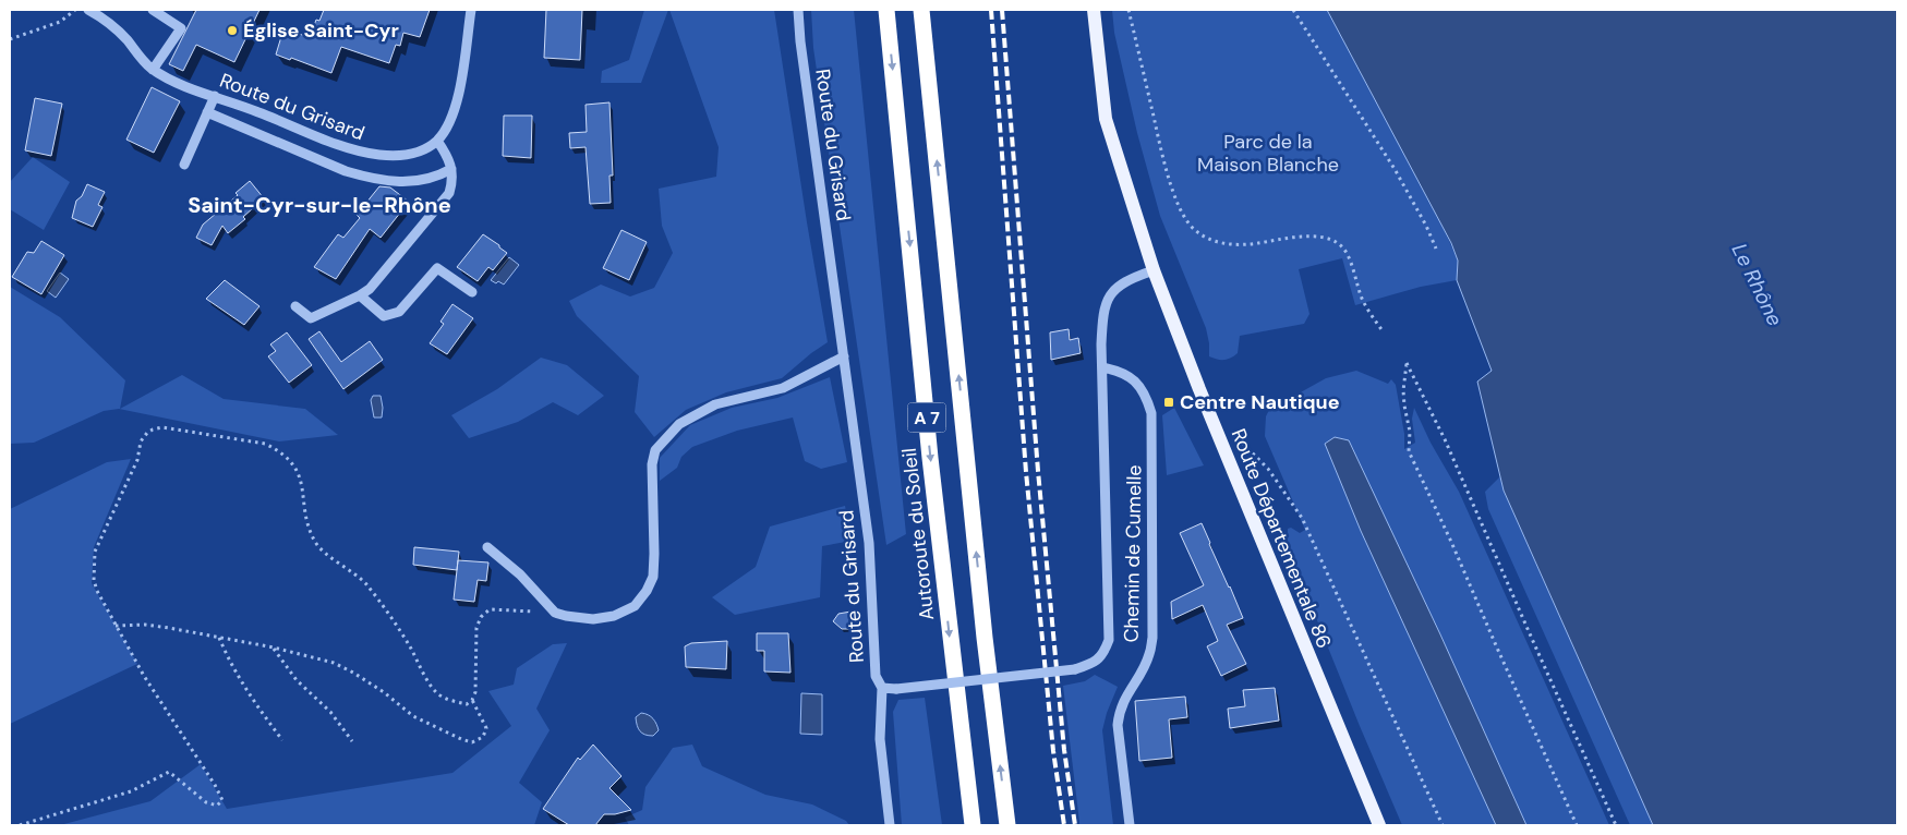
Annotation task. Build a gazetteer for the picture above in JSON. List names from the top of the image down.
{
  "streets": {
    "highway": ["A 7", "Autoroute du Soleil"],
    "main road": ["Route Départementale 86"],
    "street": ["Route du Grisard", "Chemin de Cumelle"]
  },
  "districts": ["Saint-Cyr-sur-le-Rhône"],
  "water": ["Le Rhône"],
  "parks": ["Parc de la Maison Blanche"],
  "places": {
    "other": ["Église Saint-Cyr"],
    "transit": ["Centre Nautique"]
  }
}
